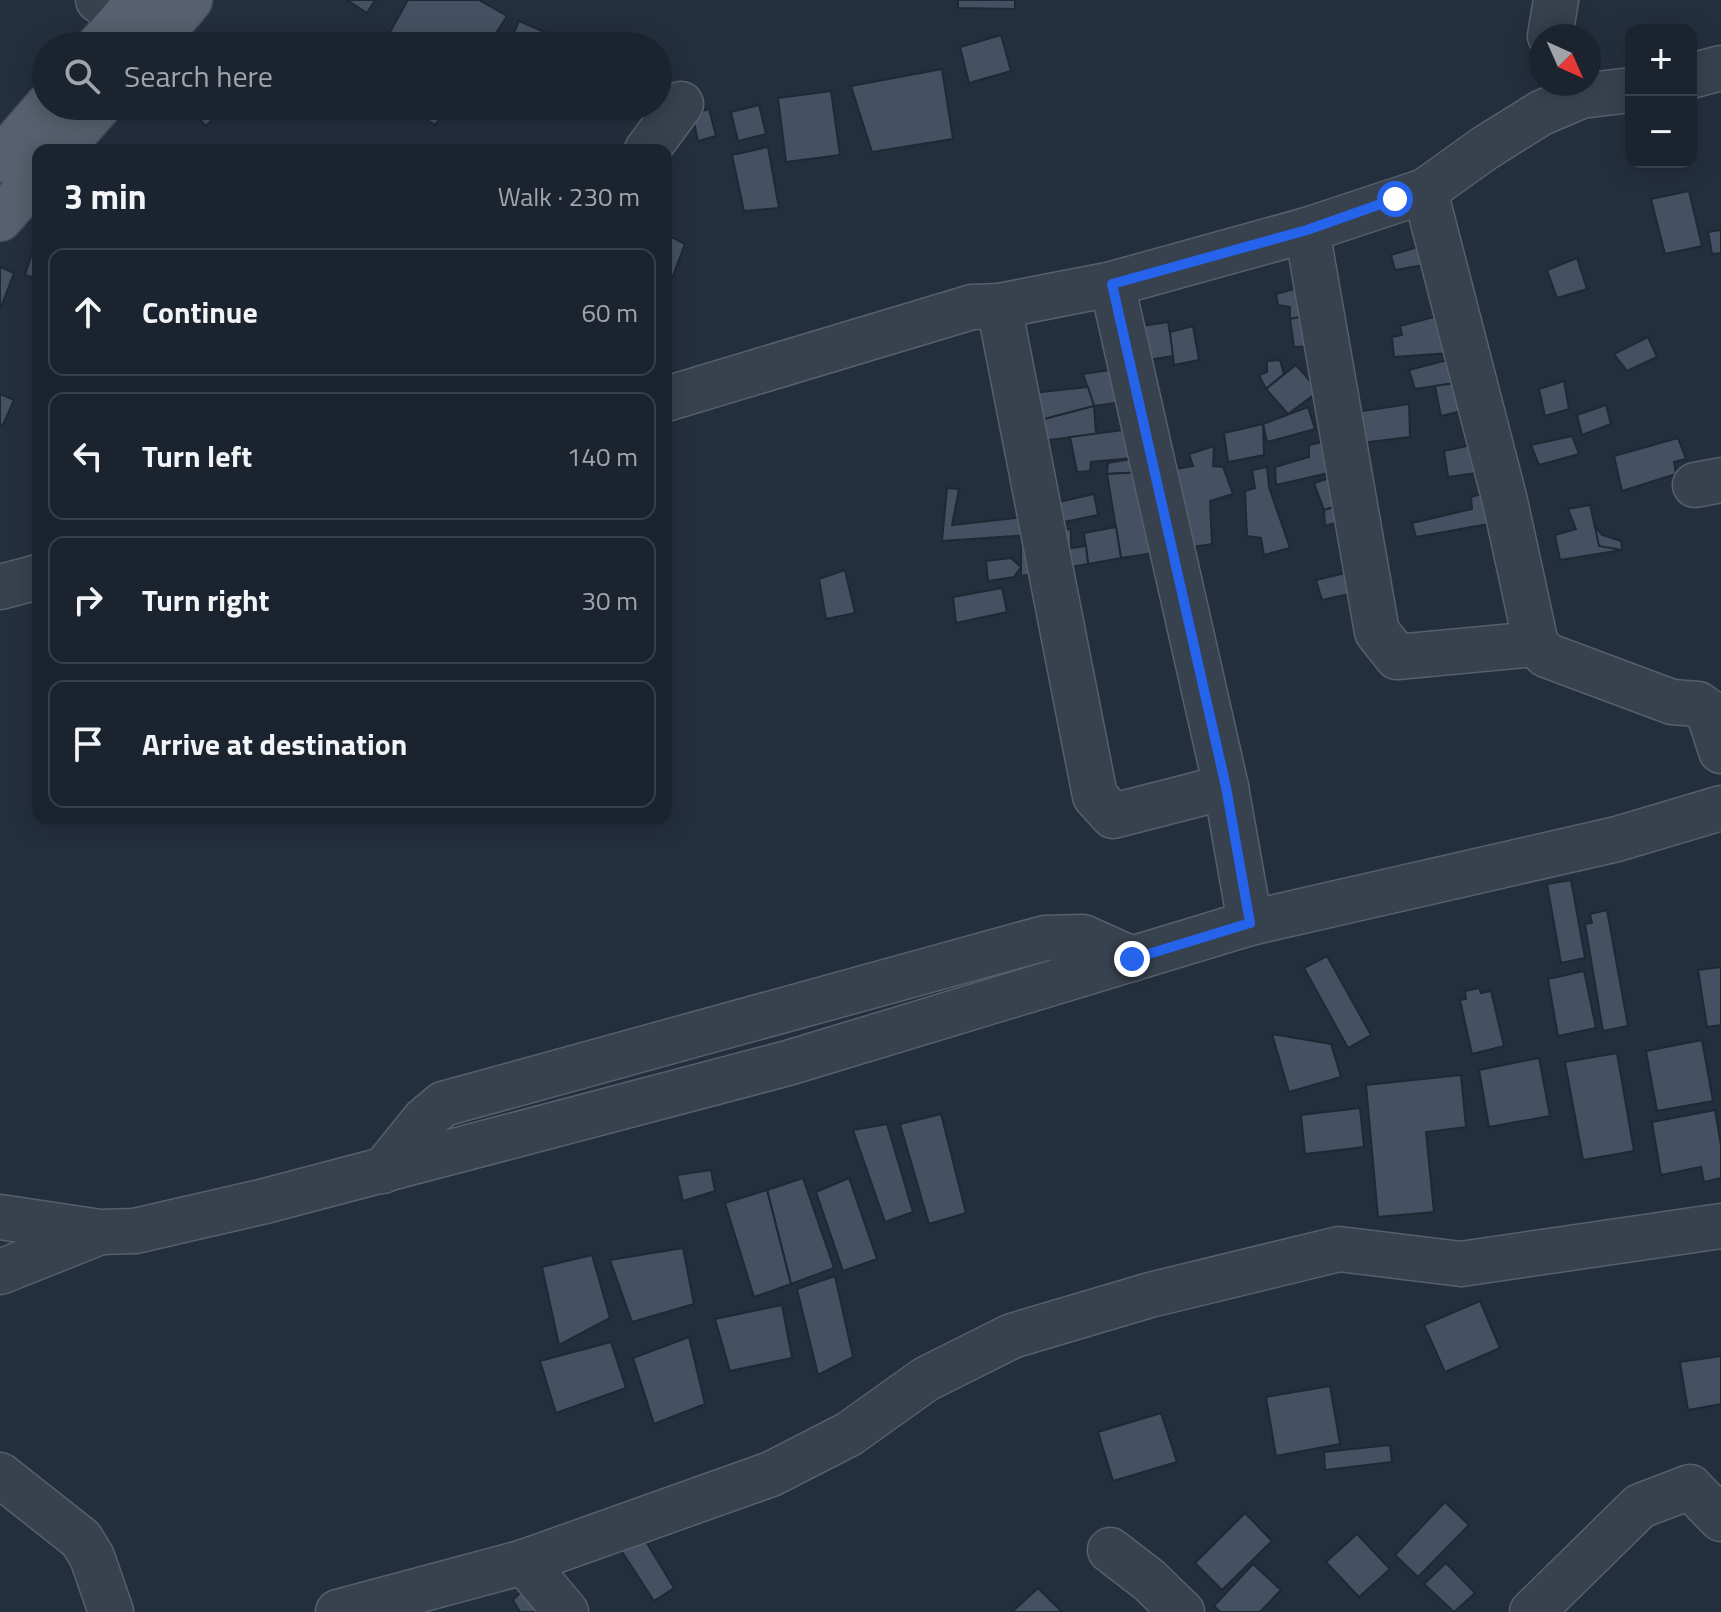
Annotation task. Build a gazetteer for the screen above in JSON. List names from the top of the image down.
{
  "north": "bottom right",
  "page": {
    "map_buttons": ["+", "−"],
    "search": "Search here",
    "heading": ["3 min", "Walk · 230 m"],
    "list": [
      ["Continue", "60 m"],
      ["Turn left", "140 m"],
      ["Turn right", "30 m"],
      "Arrive at destination"
    ]
  }
}
